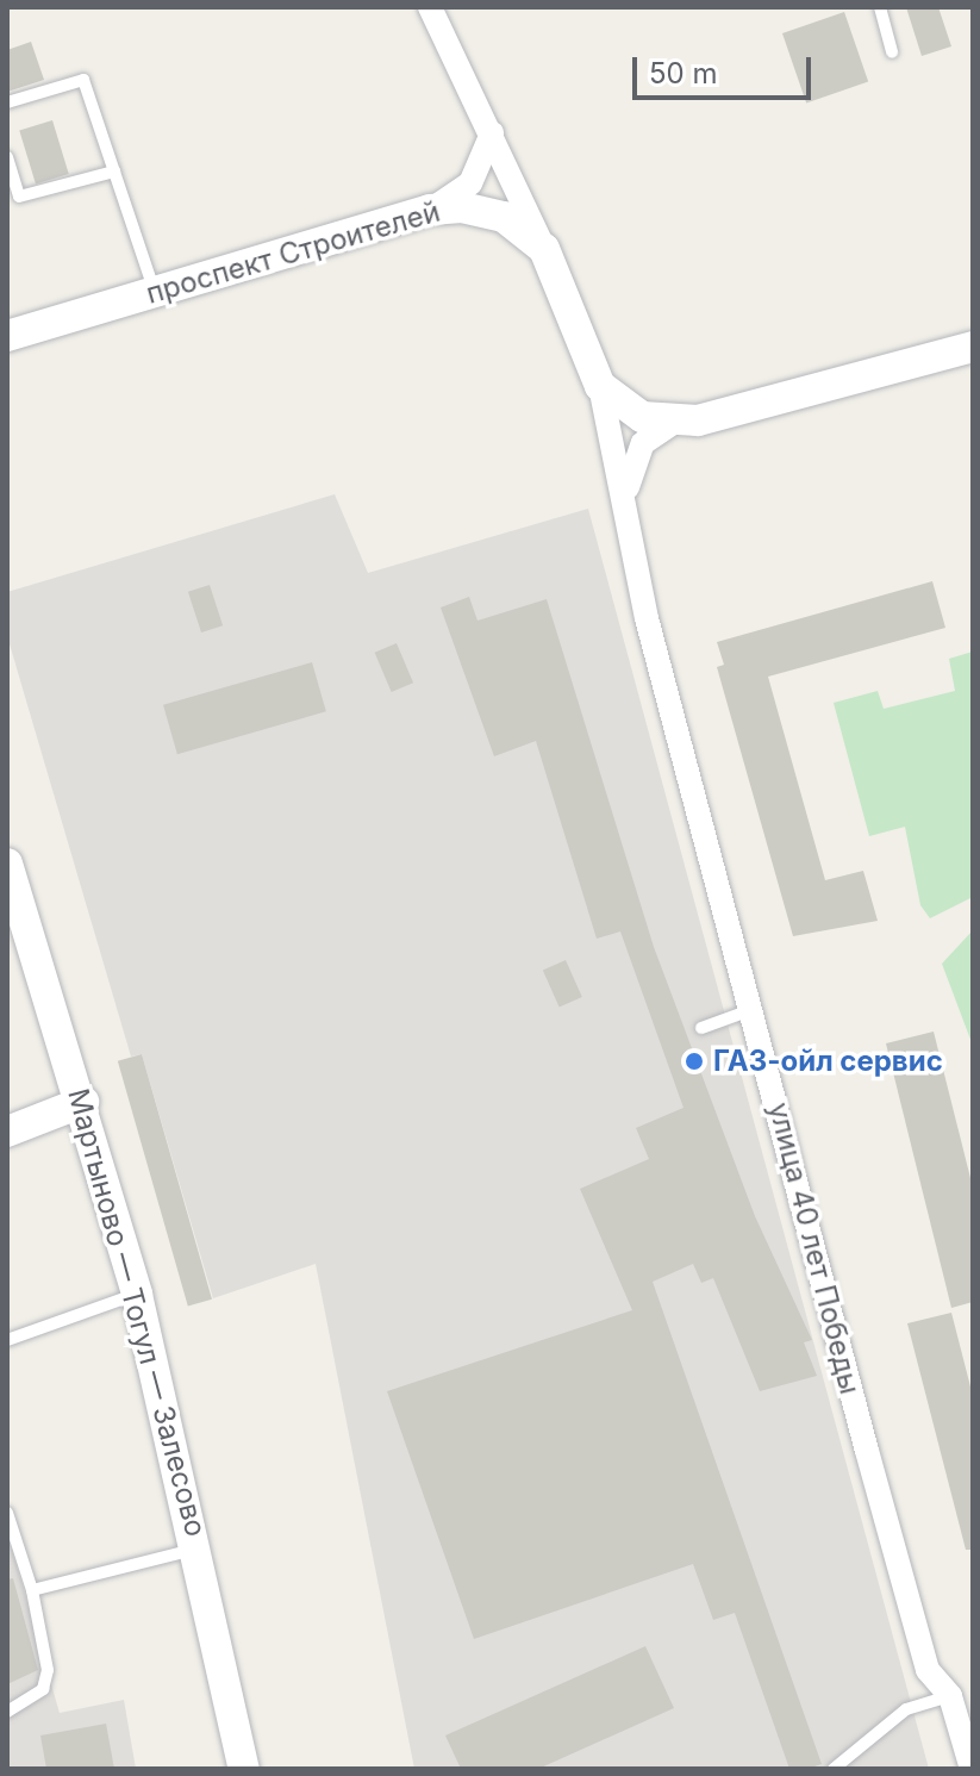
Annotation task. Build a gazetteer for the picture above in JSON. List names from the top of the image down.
{
  "streets": {
    "street": ["проспект Строителей", "улица 40 лет Победы", "Мартыново — Тогул — Залесово"]
  },
  "crossings": [
    ["проспект Строителей", "улица 40 лет Победы"]
  ],
  "places": ["ГАЗ-ойл сервис"],
  "scale_bar": "50 m"
}
